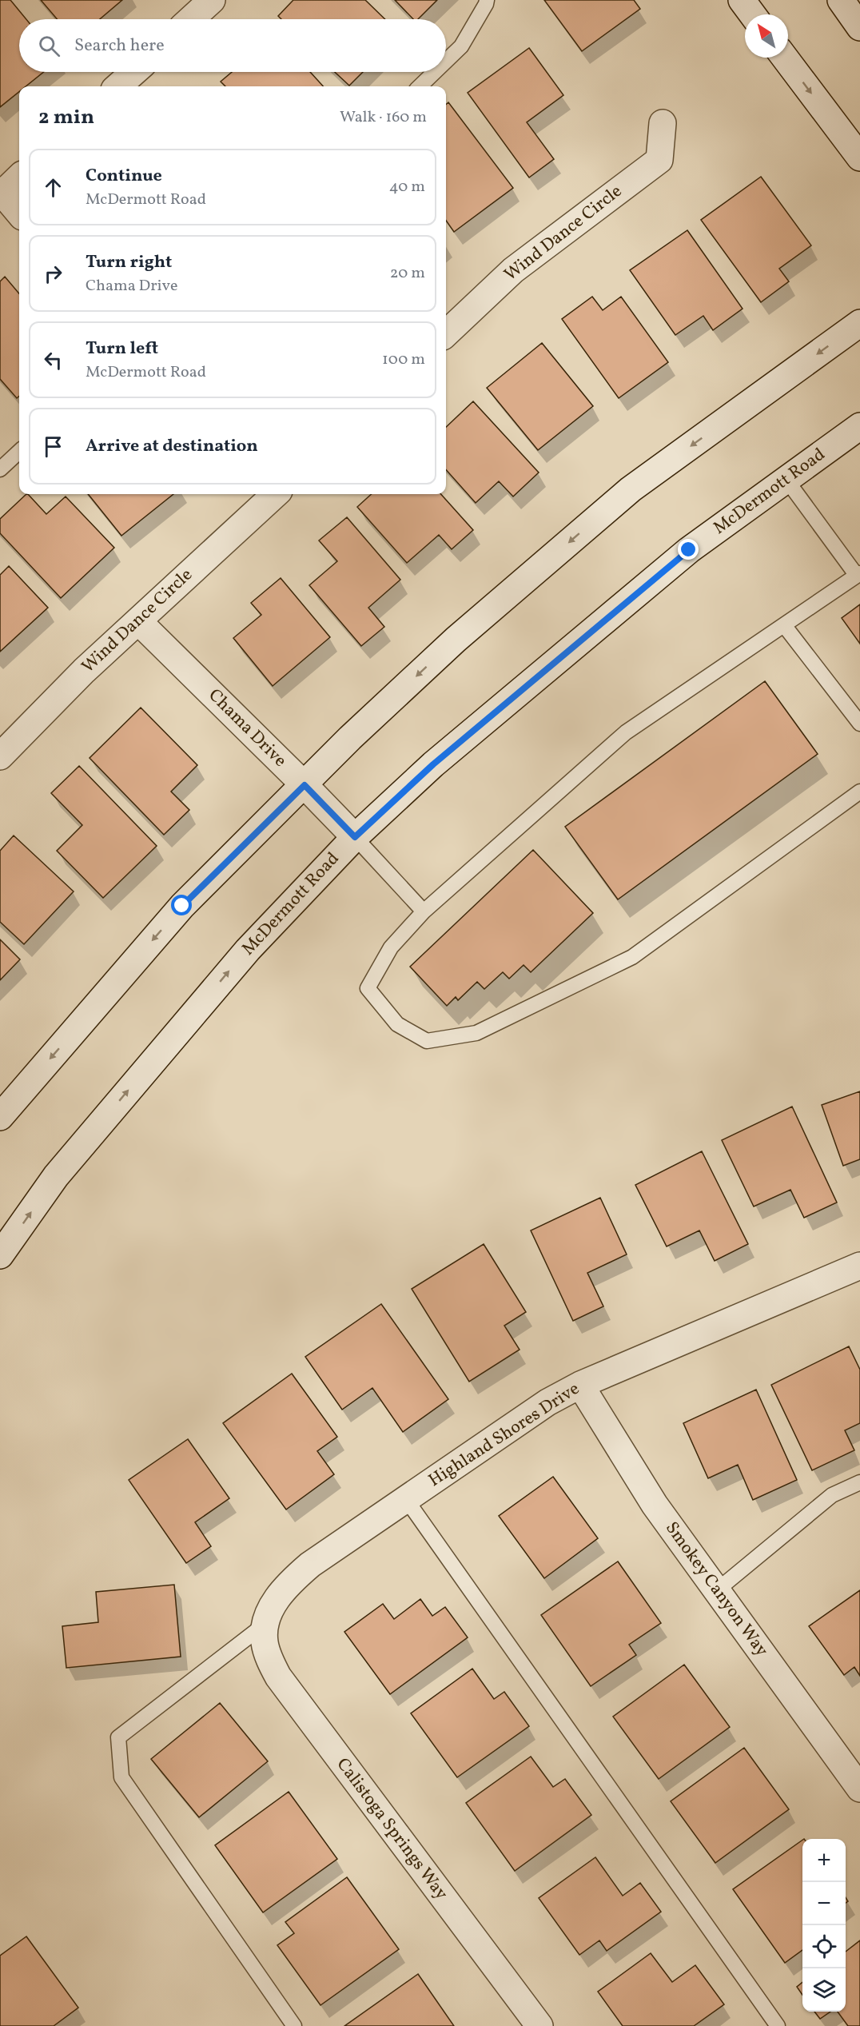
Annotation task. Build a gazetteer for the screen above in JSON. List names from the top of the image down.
{
  "streets": {
    "street": [
      "Wind Dance Circle",
      "McDermott Road",
      "Chama Drive",
      "Highland Shores Drive",
      "Smokey Canyon Way",
      "Calistoga Springs Way"
    ]
  },
  "crossings": [
    ["Wind Dance Circle", "Chama Drive"],
    ["McDermott Road", "Chama Drive"],
    ["Highland Shores Drive", "Smokey Canyon Way"],
    ["Highland Shores Drive", "Calistoga Springs Way"]
  ],
  "north": "top left",
  "page": {
    "search": "Search here",
    "heading": ["2 min", "Walk · 160 m"],
    "list": [
      ["Continue", "McDermott Road", "40 m"],
      ["Turn right", "Chama Drive", "20 m"],
      ["Turn left", "McDermott Road", "100 m"],
      "Arrive at destination"
    ],
    "map_buttons": ["+", "−"]
  }
}
